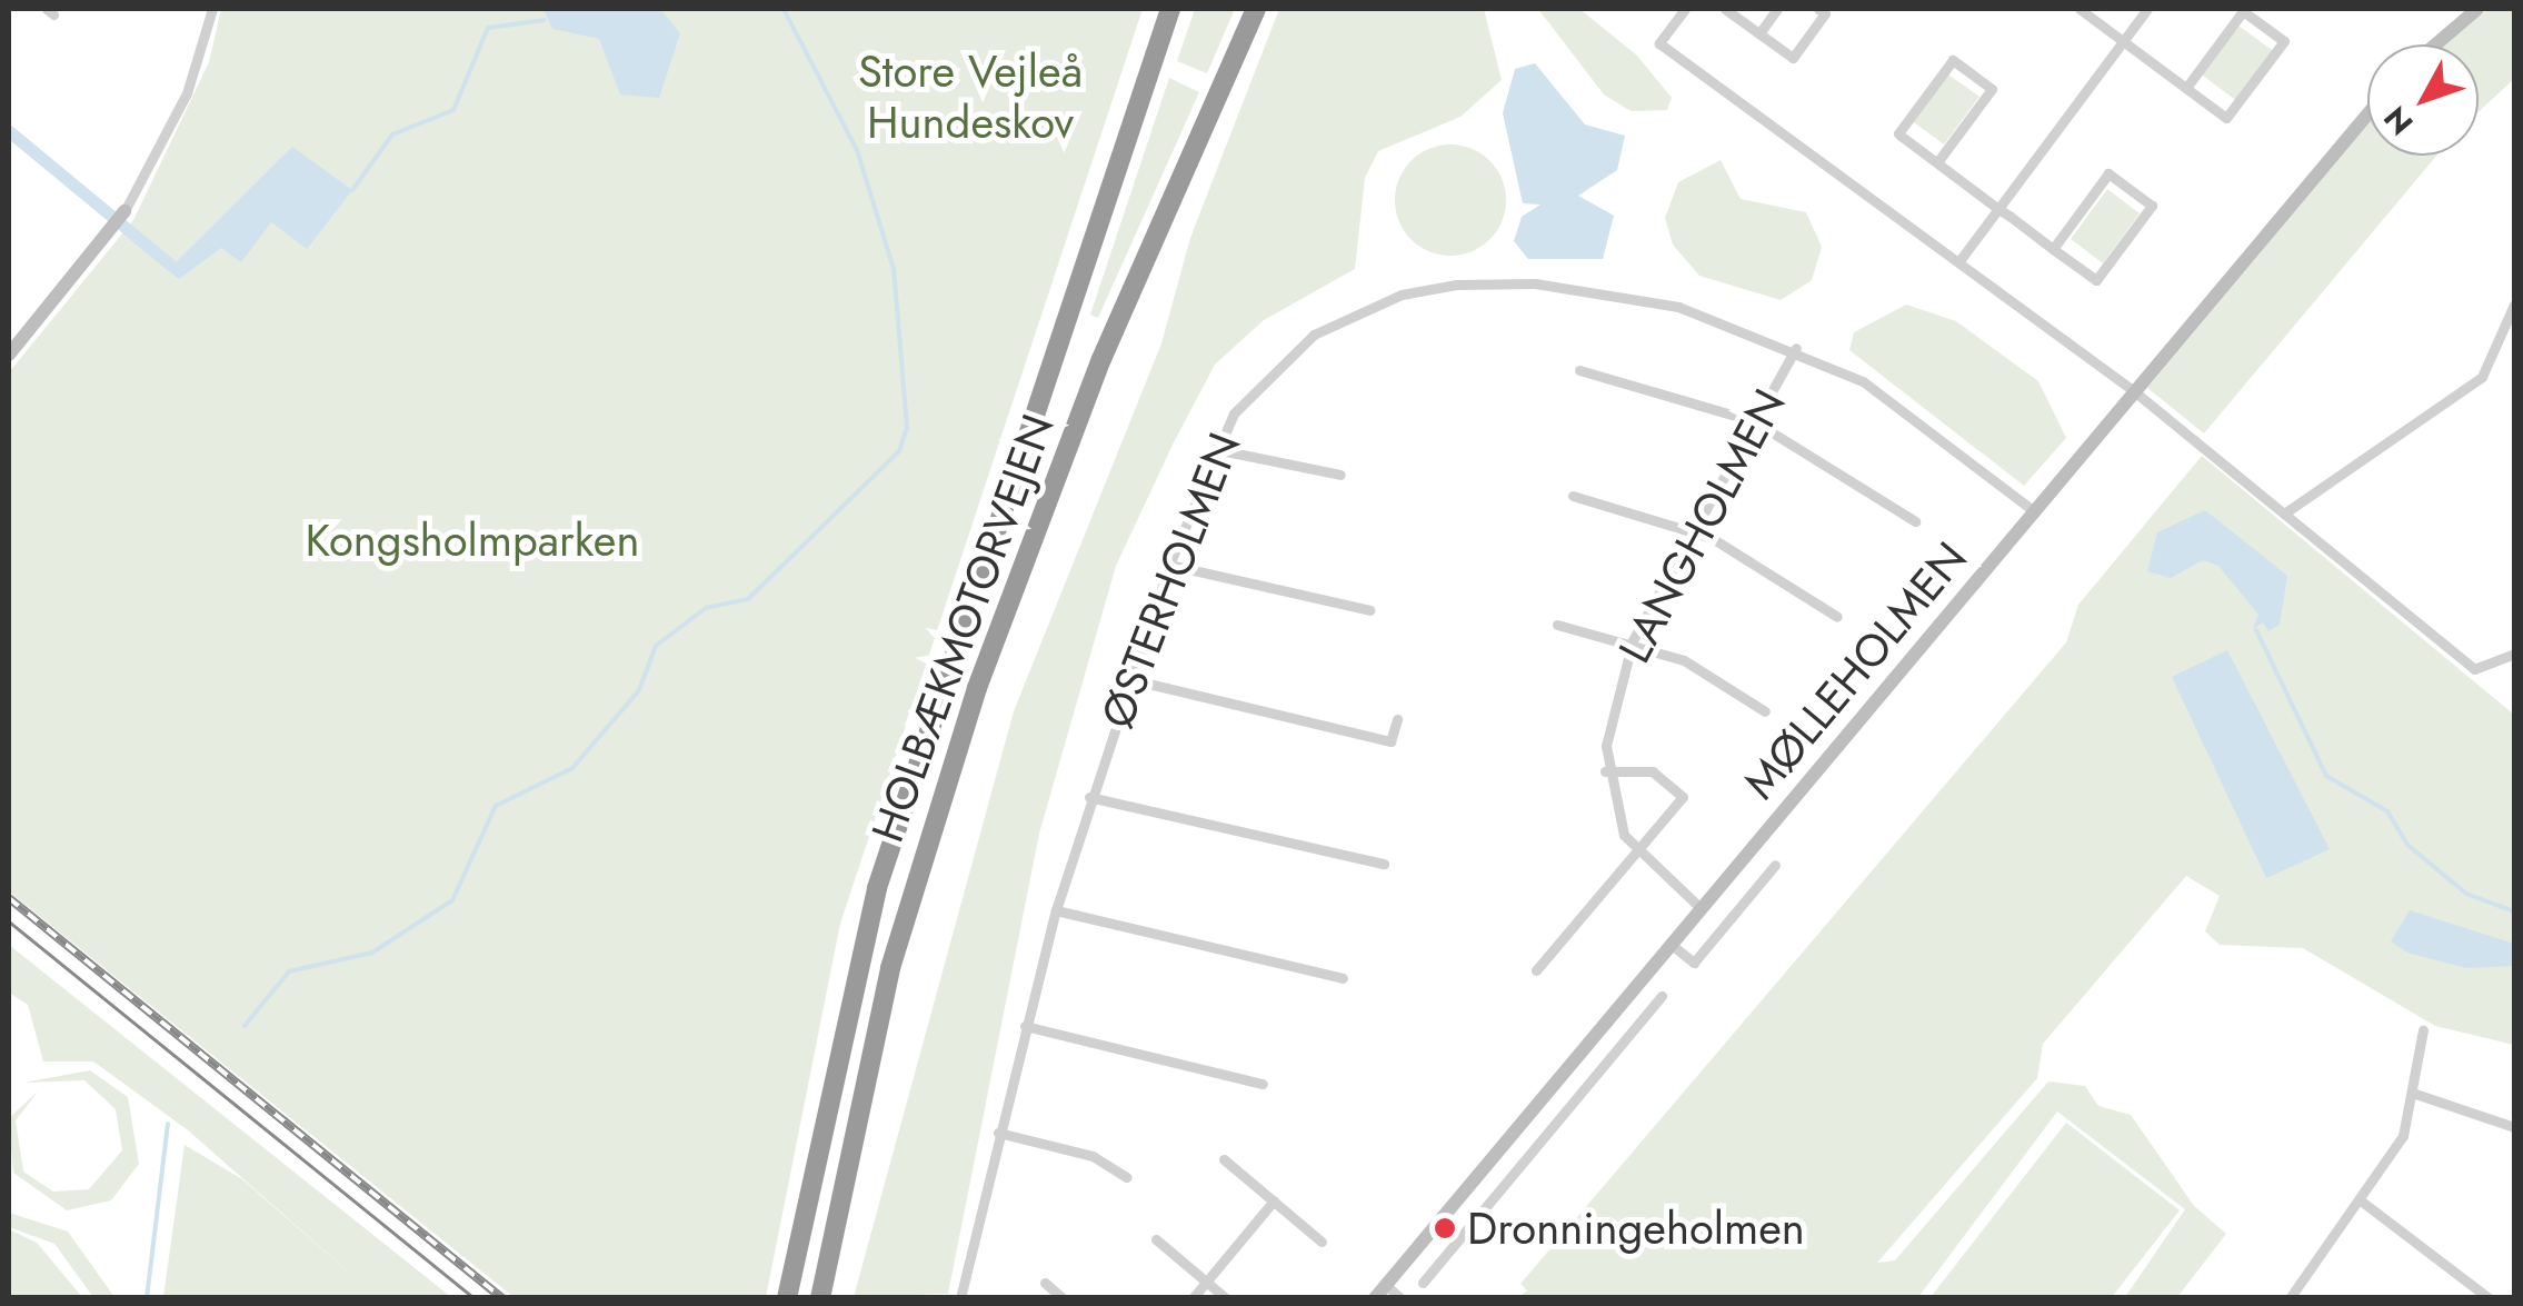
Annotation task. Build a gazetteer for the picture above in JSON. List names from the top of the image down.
{
  "streets": {
    "highway": ["HOLBÆKMOTORVEJEN"],
    "street": ["LANGHOLMEN", "ØSTERHOLMEN", "MØLLEHOLMEN"]
  },
  "crossings": [
    ["LANGHOLMEN", "ØSTERHOLMEN"],
    ["LANGHOLMEN", "MØLLEHOLMEN"],
    ["ØSTERHOLMEN", "MØLLEHOLMEN"]
  ],
  "parks": ["Store Vejleå Hundeskov", "Kongsholmparken"],
  "places": ["Dronningeholmen"],
  "north": "bottom left"
}
